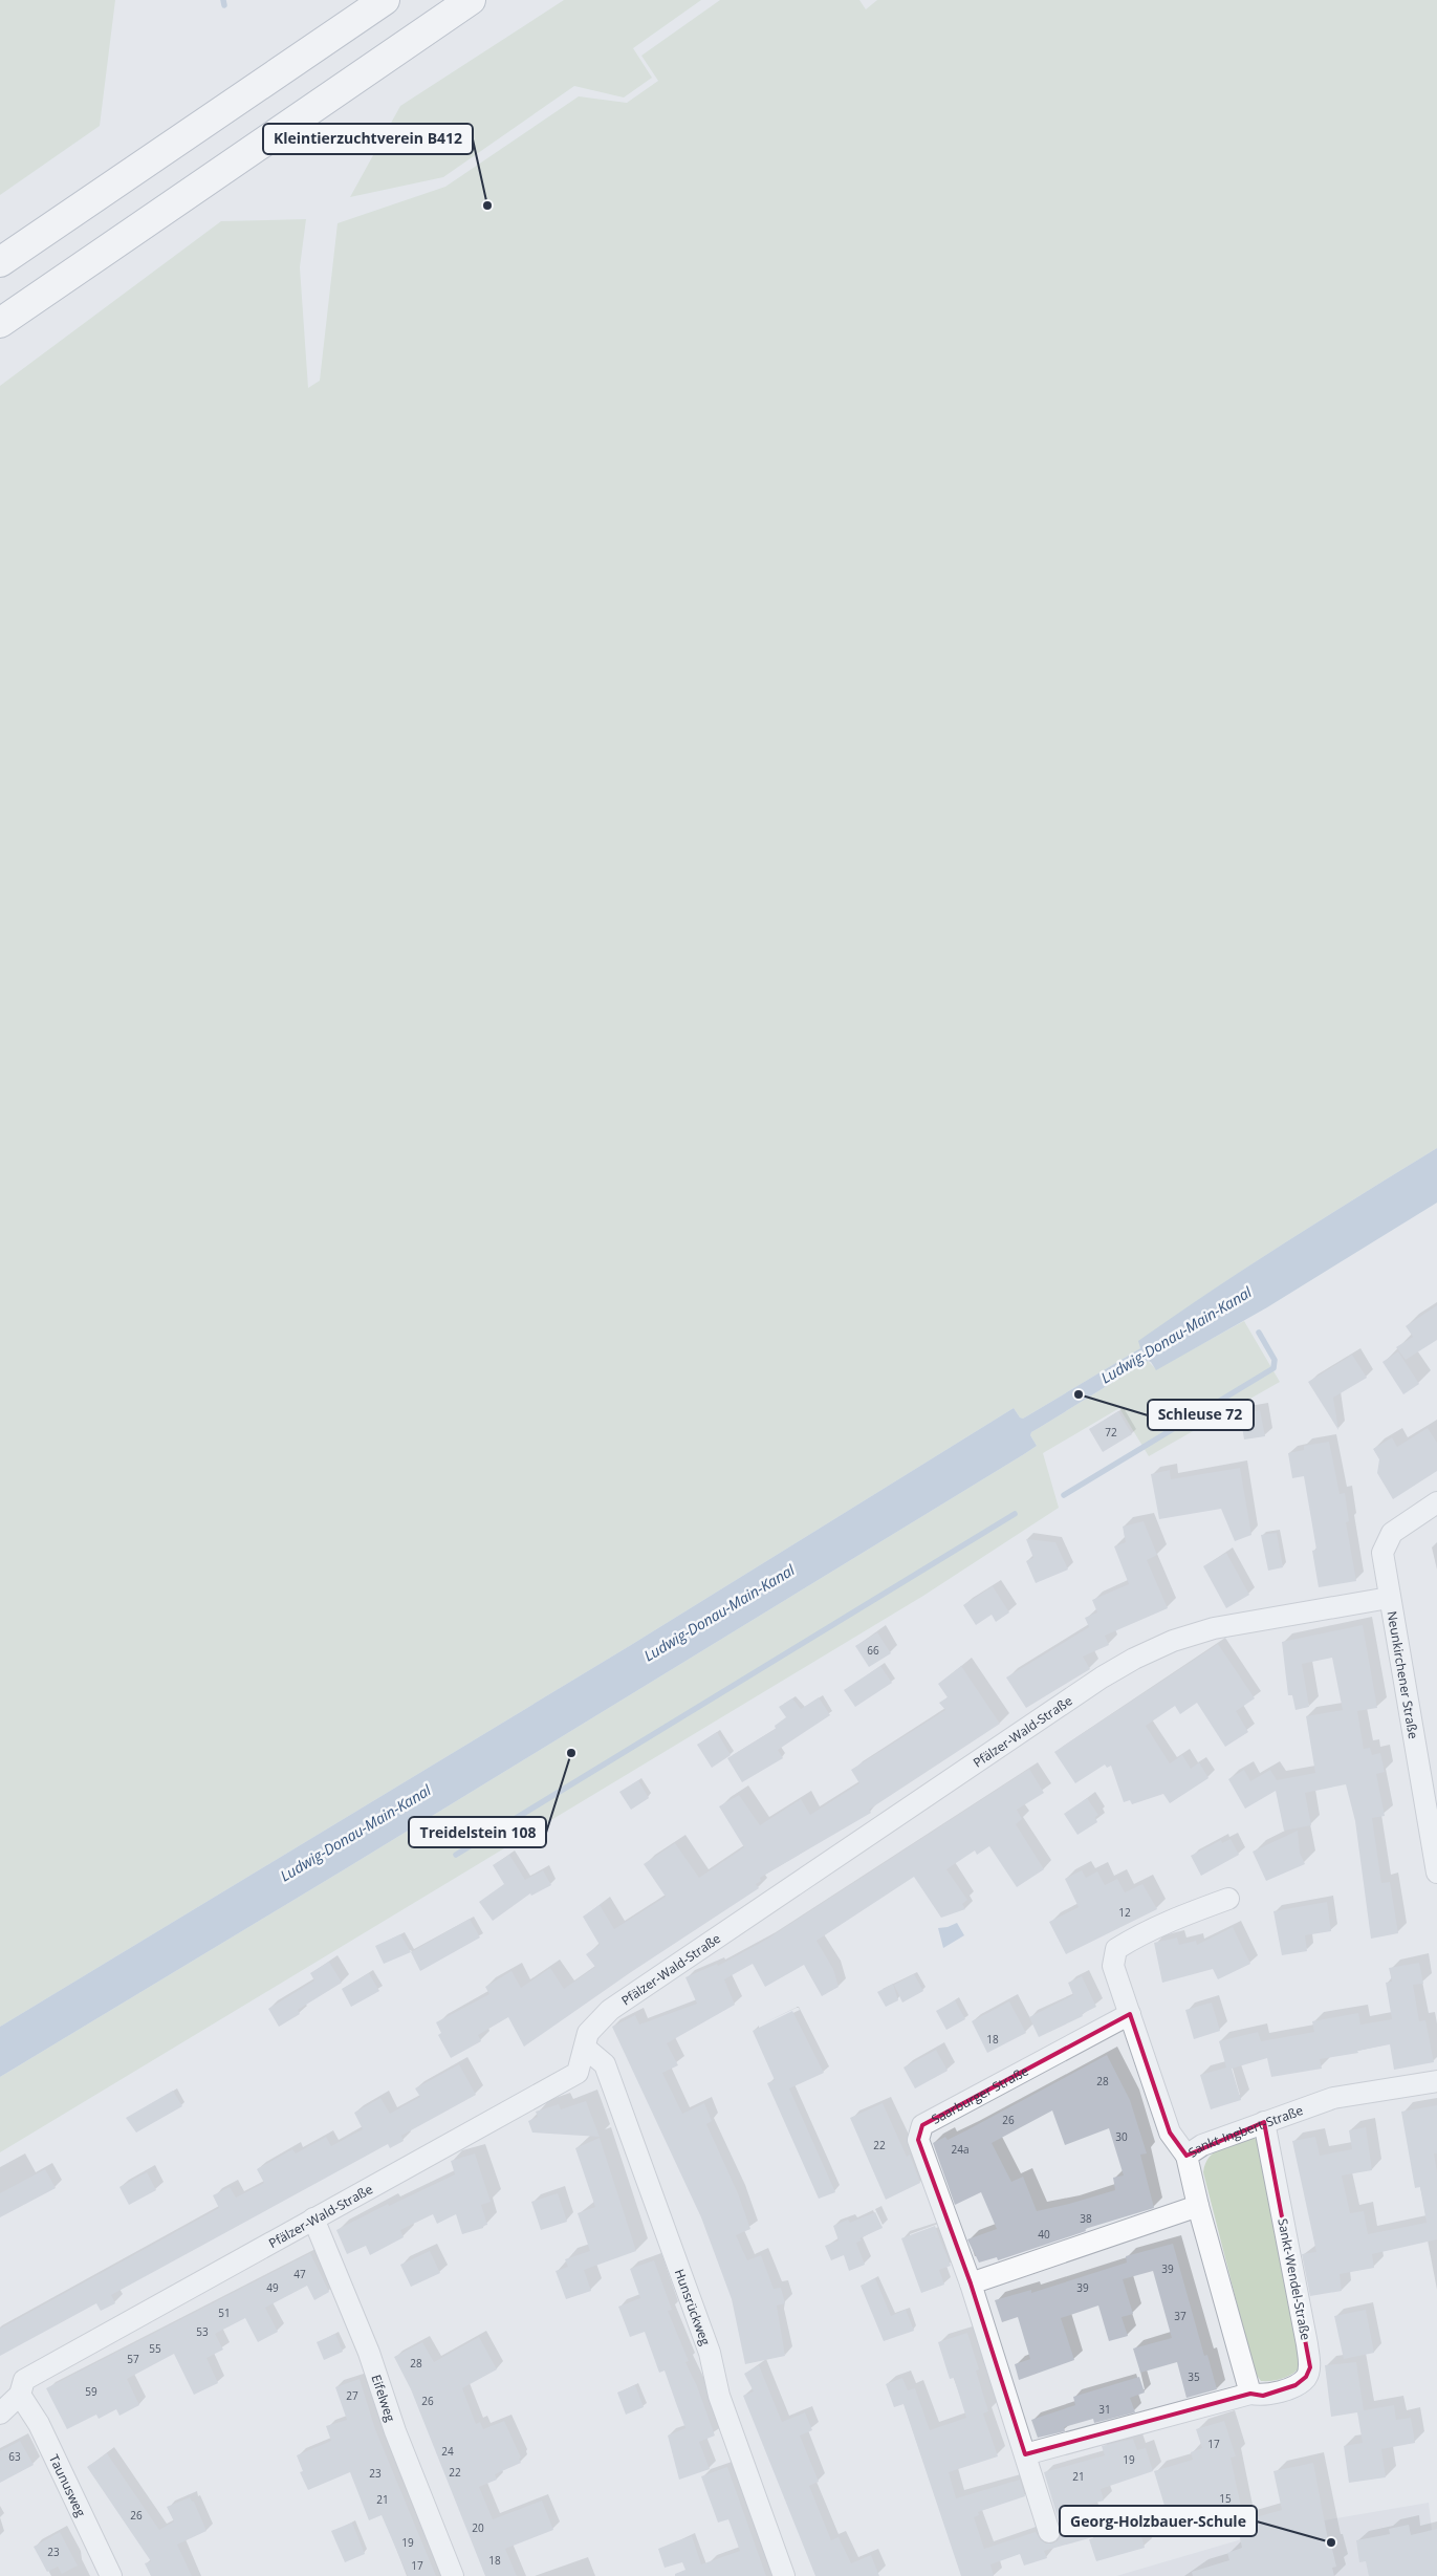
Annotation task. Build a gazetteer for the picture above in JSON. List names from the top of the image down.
{
  "streets": {
    "street": [
      "Neunkirchener Straße",
      "Pfälzer-Wald-Straße",
      "Saarburger Straße",
      "Sankt-Ingbert-Straße",
      "Sankt-Wendel-Straße",
      "Hunsrückweg",
      "Eifelweg",
      "Taunusweg"
    ]
  },
  "crossings": [
    ["Neunkirchener Straße", "Pfälzer-Wald-Straße"],
    ["Pfälzer-Wald-Straße", "Hunsrückweg"],
    ["Pfälzer-Wald-Straße", "Eifelweg"],
    ["Pfälzer-Wald-Straße", "Taunusweg"],
    ["Sankt-Ingbert-Straße", "Sankt-Wendel-Straße"]
  ],
  "water": ["Ludwig-Donau-Main-Kanal"],
  "places": [
    "Kleintierzuchtverein B412",
    "Schleuse 72",
    "Treidelstein 108",
    "Georg-Holzbauer-Schule"
  ],
  "house_numbers": [
    "72",
    "66",
    "12",
    "18",
    "28",
    "26",
    "30",
    "22",
    "24a",
    "38",
    "40",
    "39",
    "47",
    "49",
    "39",
    "51",
    "37",
    "53",
    "55",
    "57",
    "28",
    "35",
    "59",
    "27",
    "26",
    "31",
    "17",
    "24",
    "63",
    "19",
    "22",
    "23",
    "21",
    "15",
    "21",
    "26",
    "20",
    "19",
    "23",
    "18",
    "17"
  ]
}
